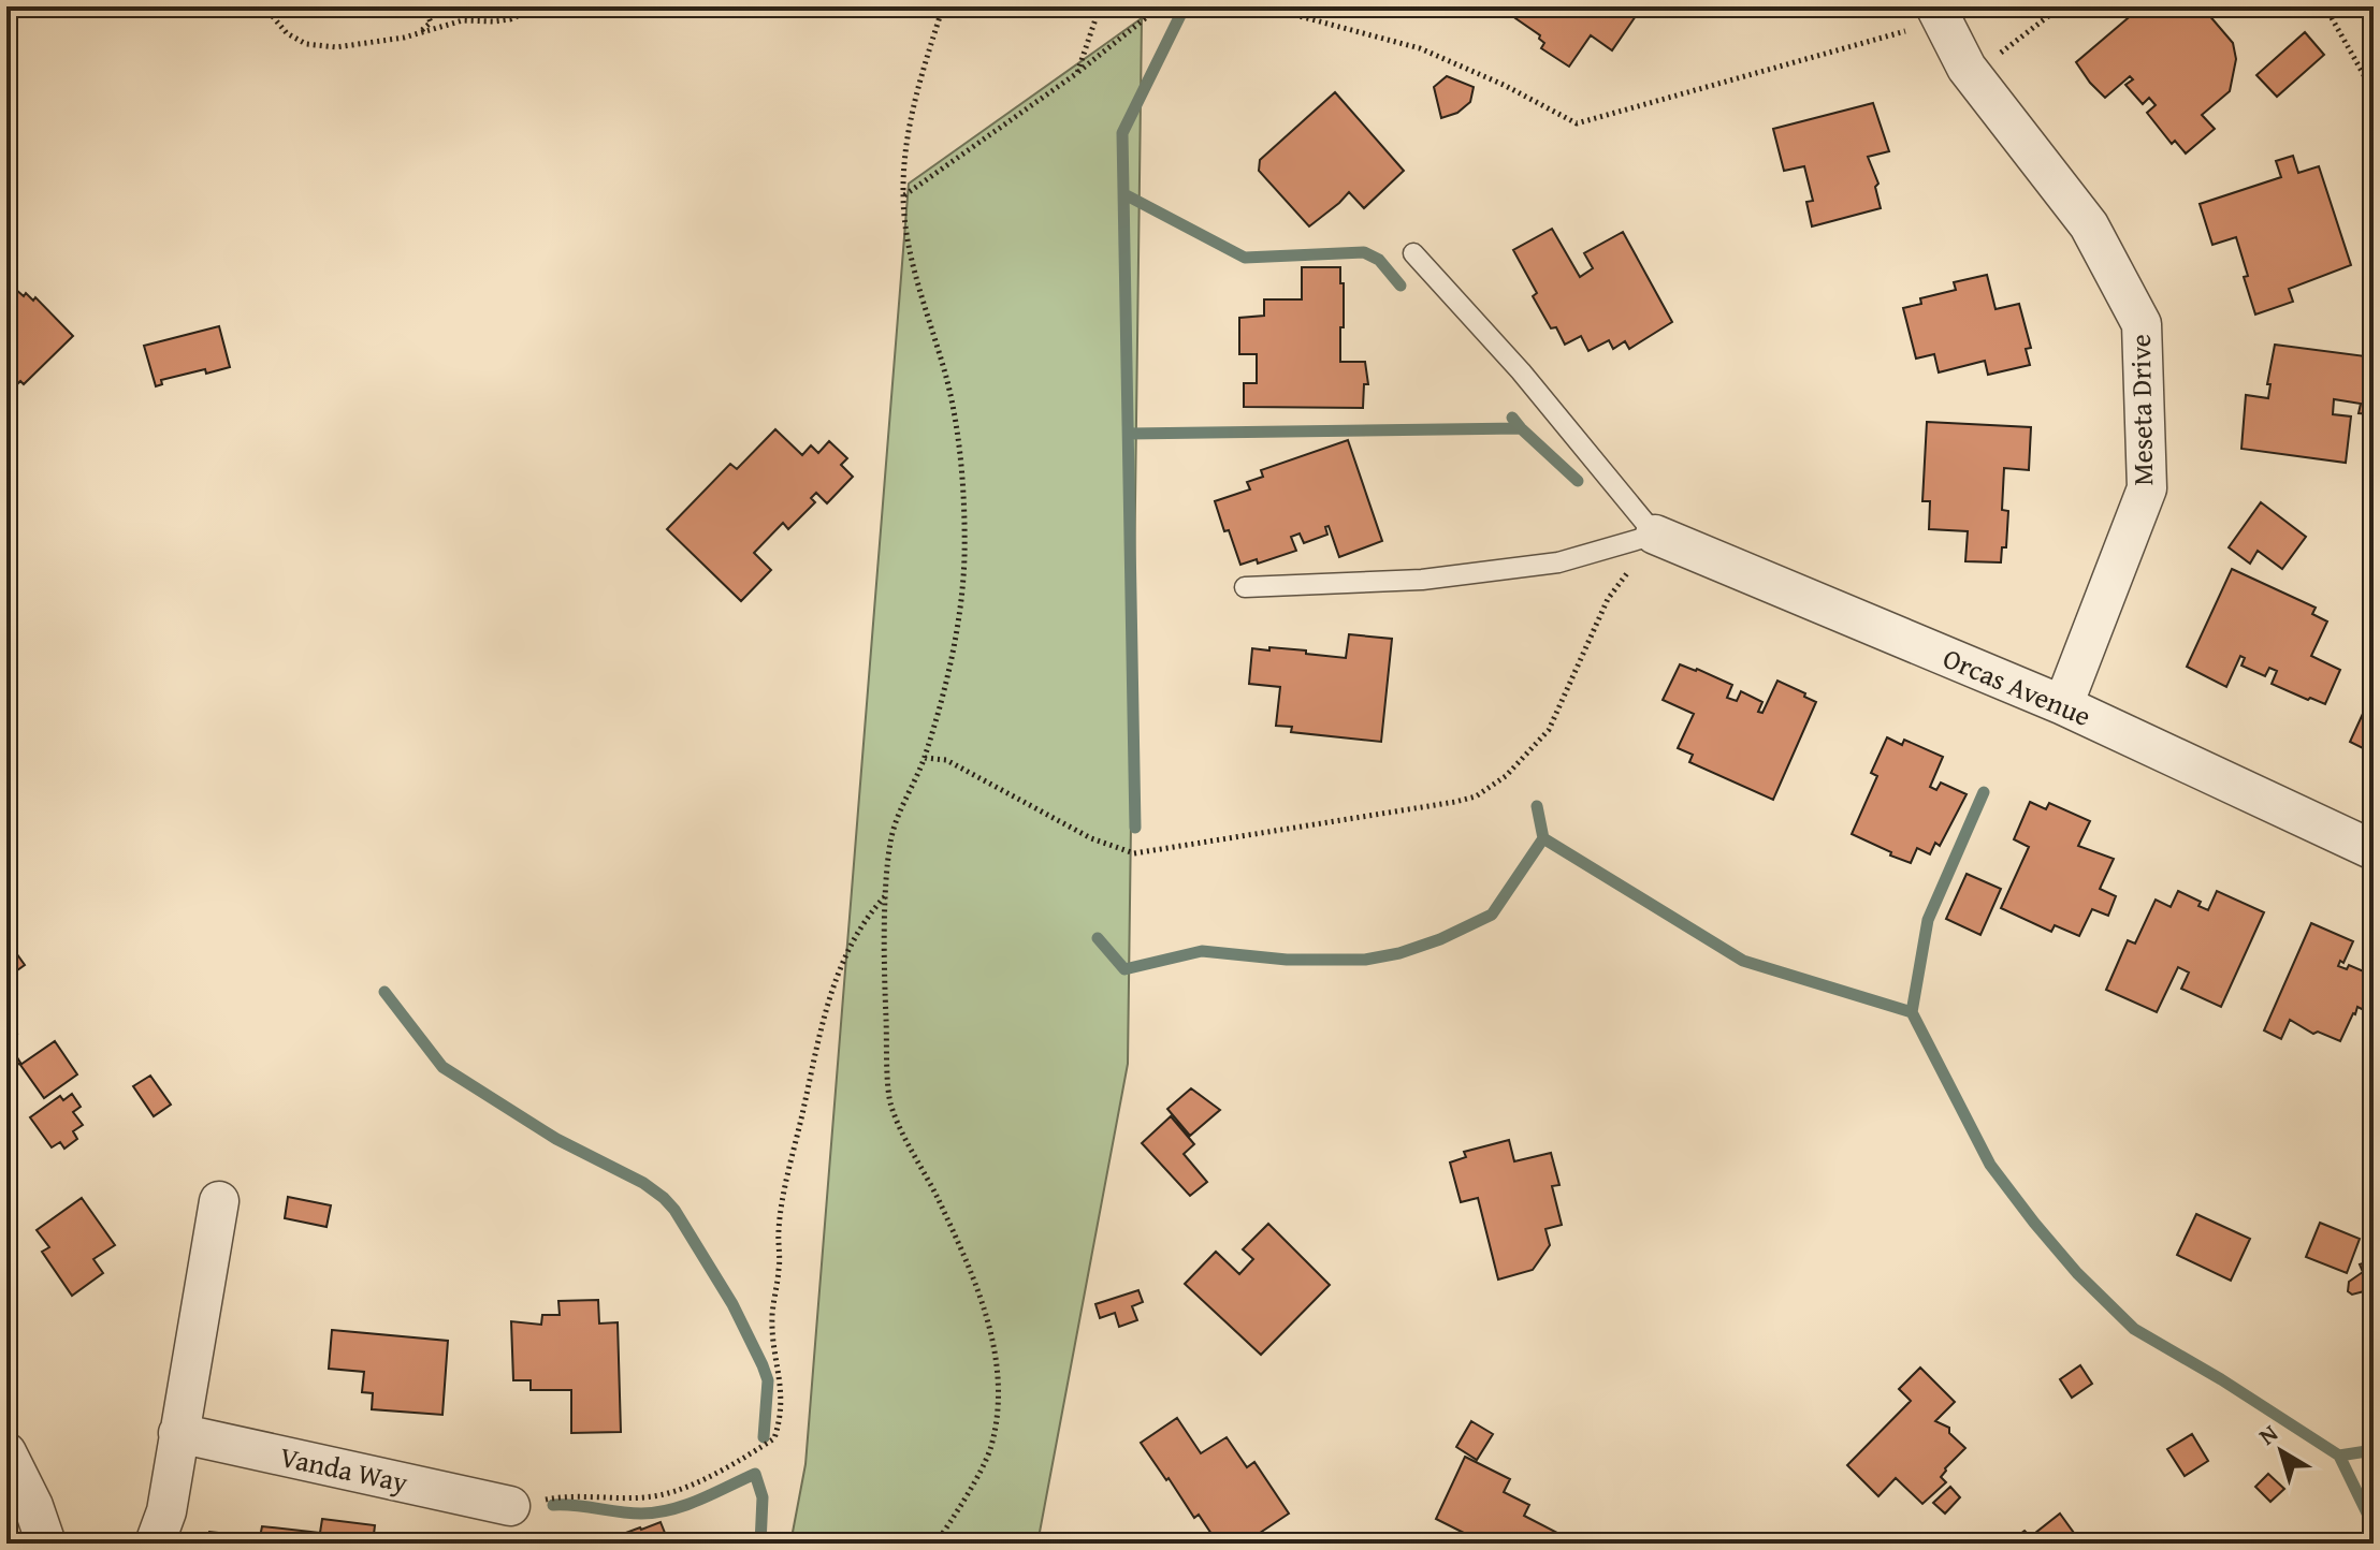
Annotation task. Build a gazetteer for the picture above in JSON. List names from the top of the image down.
{
  "streets": {
    "street": ["Meseta Drive", "Orcas Avenue", "Vanda Way"]
  },
  "crossings": [
    ["Meseta Drive", "Orcas Avenue"]
  ],
  "north": "top left"
}
